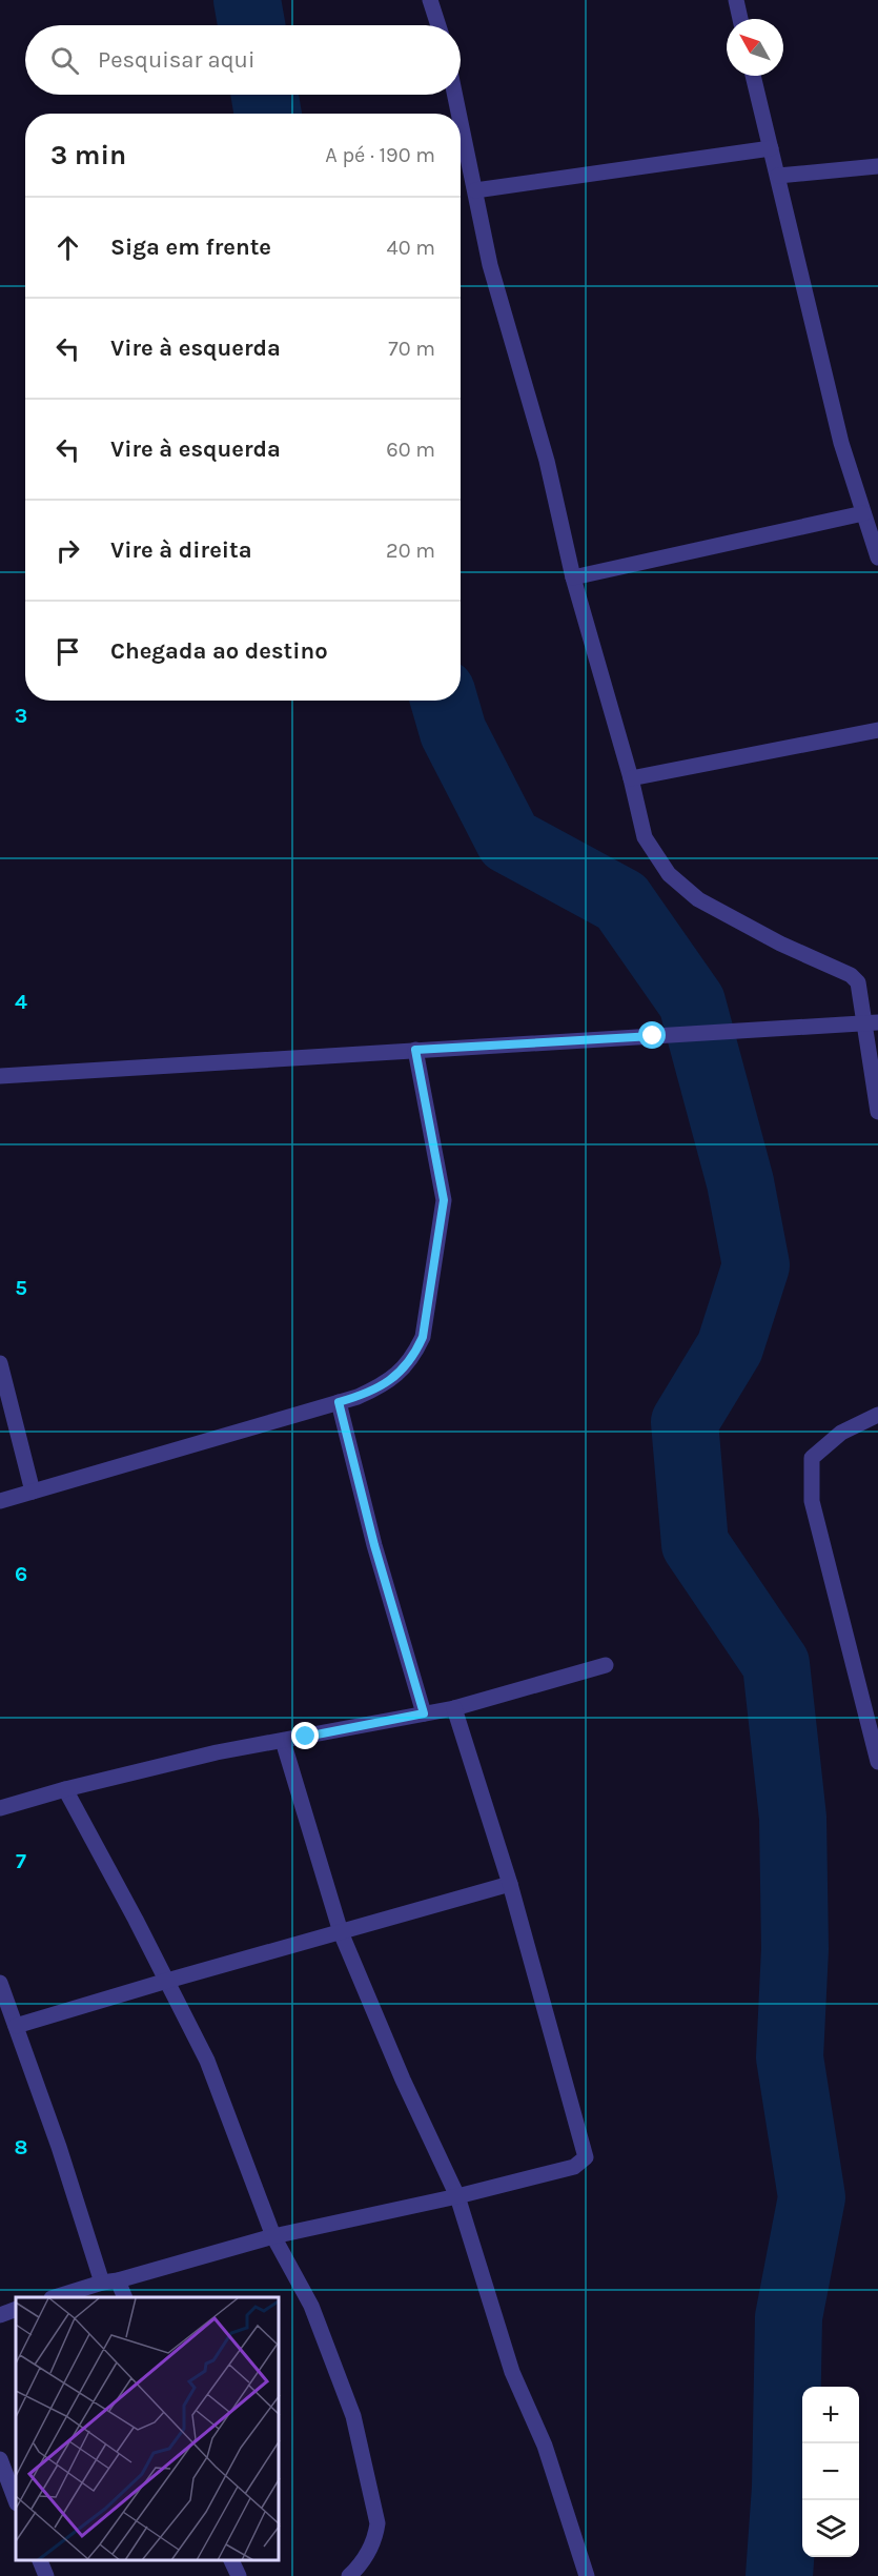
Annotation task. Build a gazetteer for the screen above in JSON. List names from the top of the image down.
{
  "north": "top left",
  "page": {
    "search": "Pesquisar aqui",
    "heading": ["3 min", "A pé · 190 m"],
    "list": [
      ["Siga em frente", "40 m"],
      ["Vire à esquerda", "70 m"],
      ["Vire à esquerda", "60 m"],
      ["Vire à direita", "20 m"],
      "Chegada ao destino"
    ],
    "map_buttons": ["+", "−"]
  },
  "grid": {
    "rows": [
      "3",
      "4",
      "5",
      "6",
      "7",
      "8"
    ]
  }
}
